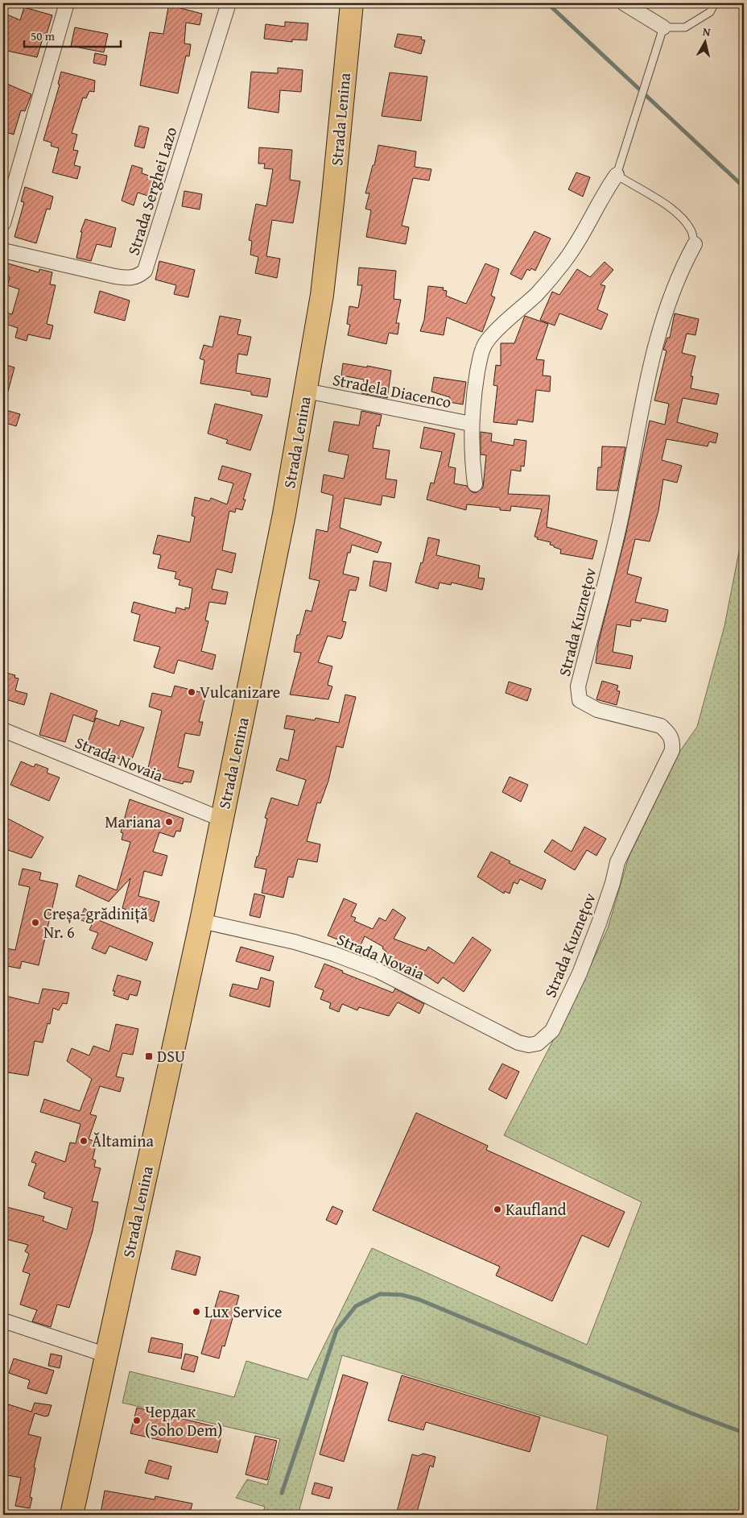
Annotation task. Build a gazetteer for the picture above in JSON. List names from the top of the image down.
{
  "streets": {
    "main road": ["Strada Lenina"],
    "street": [
      "Strada Serghei Lazo",
      "Stradela Diacenco",
      "Strada Kuznețov",
      "Strada Novaia"
    ]
  },
  "crossings": [
    ["Strada Lenina", "Stradela Diacenco"],
    ["Strada Lenina", "Strada Novaia"],
    ["Strada Kuznețov", "Strada Novaia"]
  ],
  "places": {
    "other": [
      "Vulcanizare",
      "Mariana",
      "Creșa-grădiniță Nr. 6",
      "Ăltamina",
      "Kaufland",
      "Lux Service",
      "Чердак (Soho Dem)"
    ],
    "transit": ["DSU"]
  },
  "scale_bar": "50 m",
  "north": "top"
}
